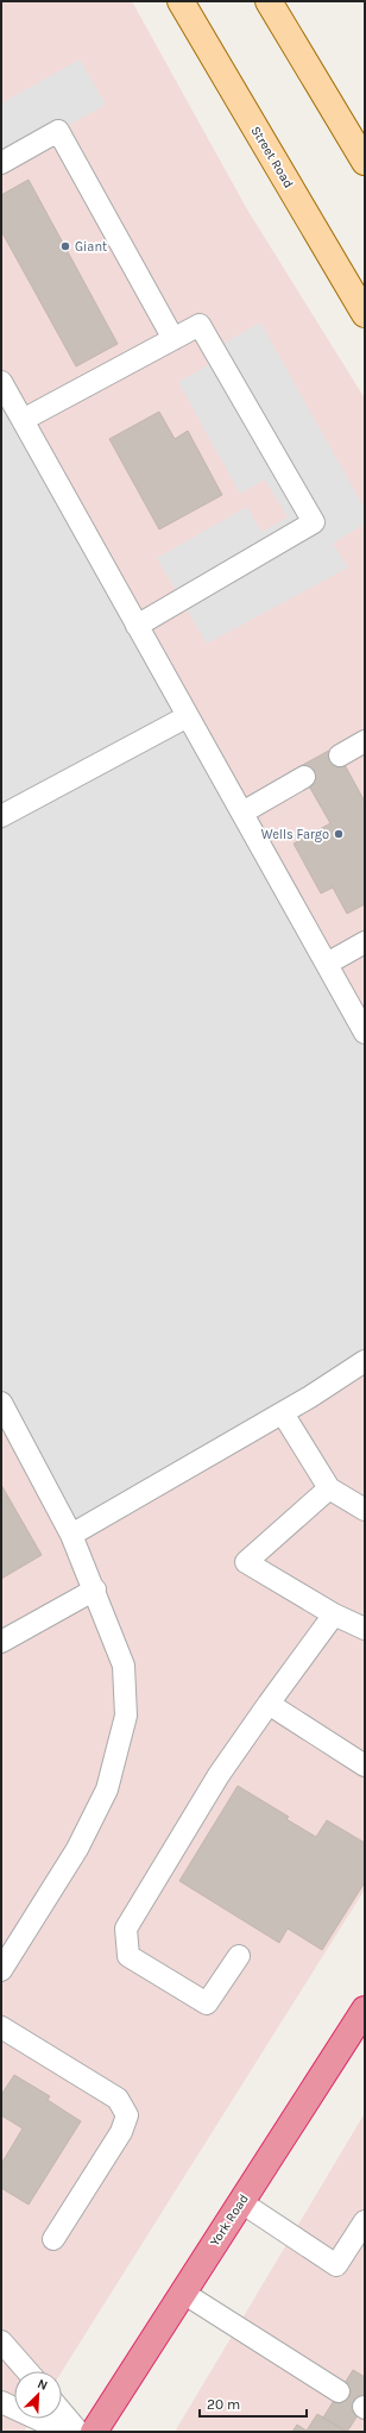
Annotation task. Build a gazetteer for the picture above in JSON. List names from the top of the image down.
{
  "streets": {
    "highway": ["York Road"],
    "main road": ["Street Road"]
  },
  "places": ["Giant", "Wells Fargo"],
  "scale_bar": "20 m",
  "north": "top right"
}
